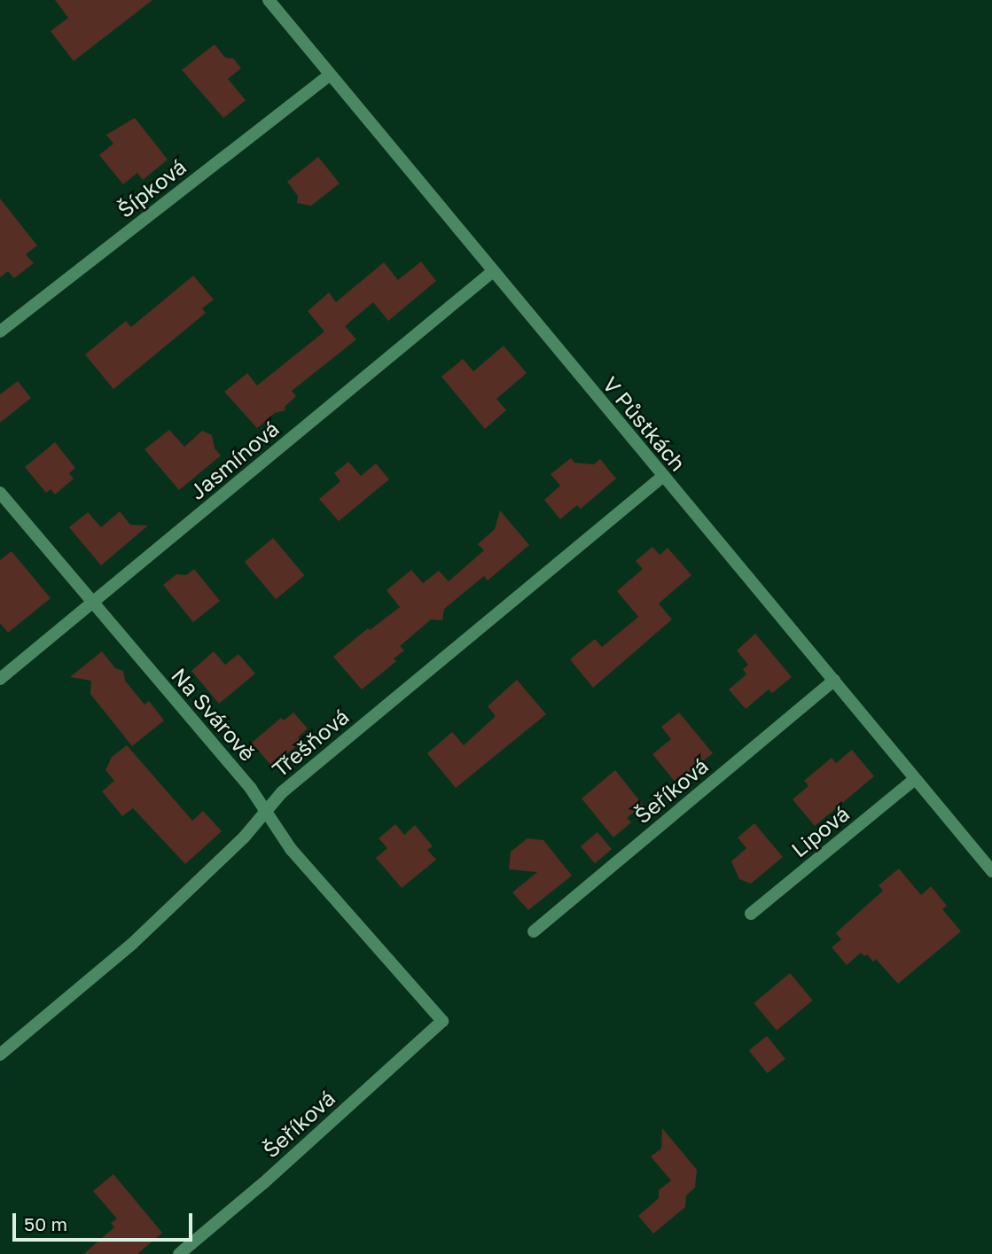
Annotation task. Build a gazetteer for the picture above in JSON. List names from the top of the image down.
{
  "streets": {
    "street": [
      "Šípková",
      "V Půstkách",
      "Jasmínová",
      "Na Svárově",
      "Třešňová",
      "Šeříková",
      "Lipová"
    ]
  },
  "crossings": [
    ["Šípková", "V Půstkách"],
    ["V Půstkách", "Jasmínová"],
    ["V Půstkách", "Třešňová"],
    ["V Půstkách", "Šeříková"],
    ["V Půstkách", "Lipová"],
    ["Jasmínová", "Na Svárově"],
    ["Na Svárově", "Třešňová"],
    ["Na Svárově", "Šeříková"]
  ],
  "scale_bar": "50 m"
}
